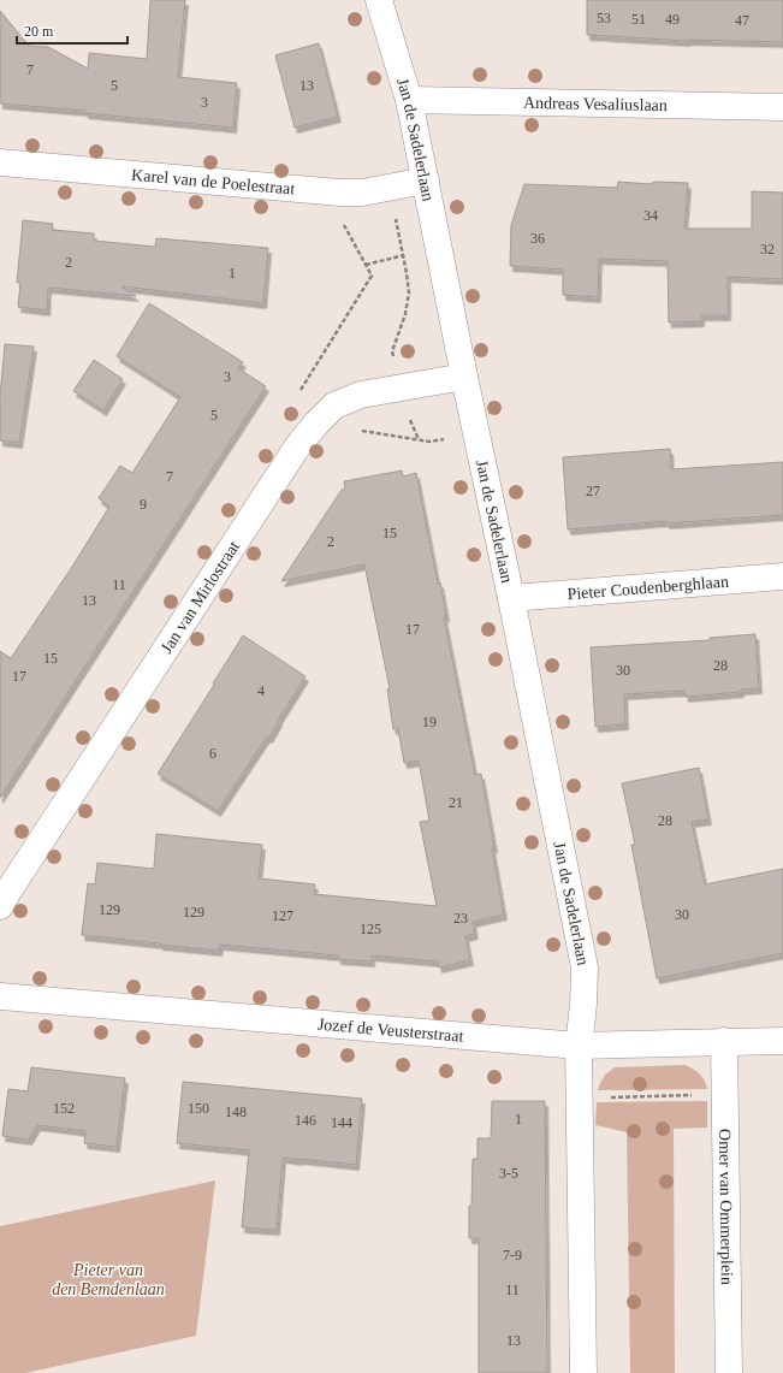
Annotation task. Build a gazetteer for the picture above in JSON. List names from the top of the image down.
{
  "streets": {
    "street": [
      "Andreas Vesaliuslaan",
      "Jan de Sadelerlaan",
      "Karel van de Poelestraat",
      "Pieter Coudenberghlaan",
      "Jan van Mirlostraat",
      "Jozef de Veusterstraat",
      "Omer van Ommerplein"
    ]
  },
  "crossings": [
    ["Andreas Vesaliuslaan", "Jan de Sadelerlaan"],
    ["Jan de Sadelerlaan", "Karel van de Poelestraat"],
    ["Jan de Sadelerlaan", "Pieter Coudenberghlaan"],
    ["Jan de Sadelerlaan", "Jan van Mirlostraat"],
    ["Jan de Sadelerlaan", "Jozef de Veusterstraat"],
    ["Jozef de Veusterstraat", "Omer van Ommerplein"]
  ],
  "parks": ["Pieter van den Bemdenlaan"],
  "house_numbers": [
    "53",
    "51",
    "49",
    "47",
    "7",
    "5",
    "13",
    "3",
    "34",
    "36",
    "32",
    "2",
    "1",
    "3",
    "5",
    "7",
    "27",
    "9",
    "15",
    "2",
    "11",
    "13",
    "17",
    "15",
    "28",
    "30",
    "17",
    "4",
    "19",
    "6",
    "21",
    "28",
    "129",
    "129",
    "30",
    "127",
    "23",
    "125",
    "152",
    "150",
    "148",
    "1",
    "146",
    "144",
    "3-5",
    "7-9",
    "11",
    "13"
  ],
  "scale_bar": "20 m"
}
